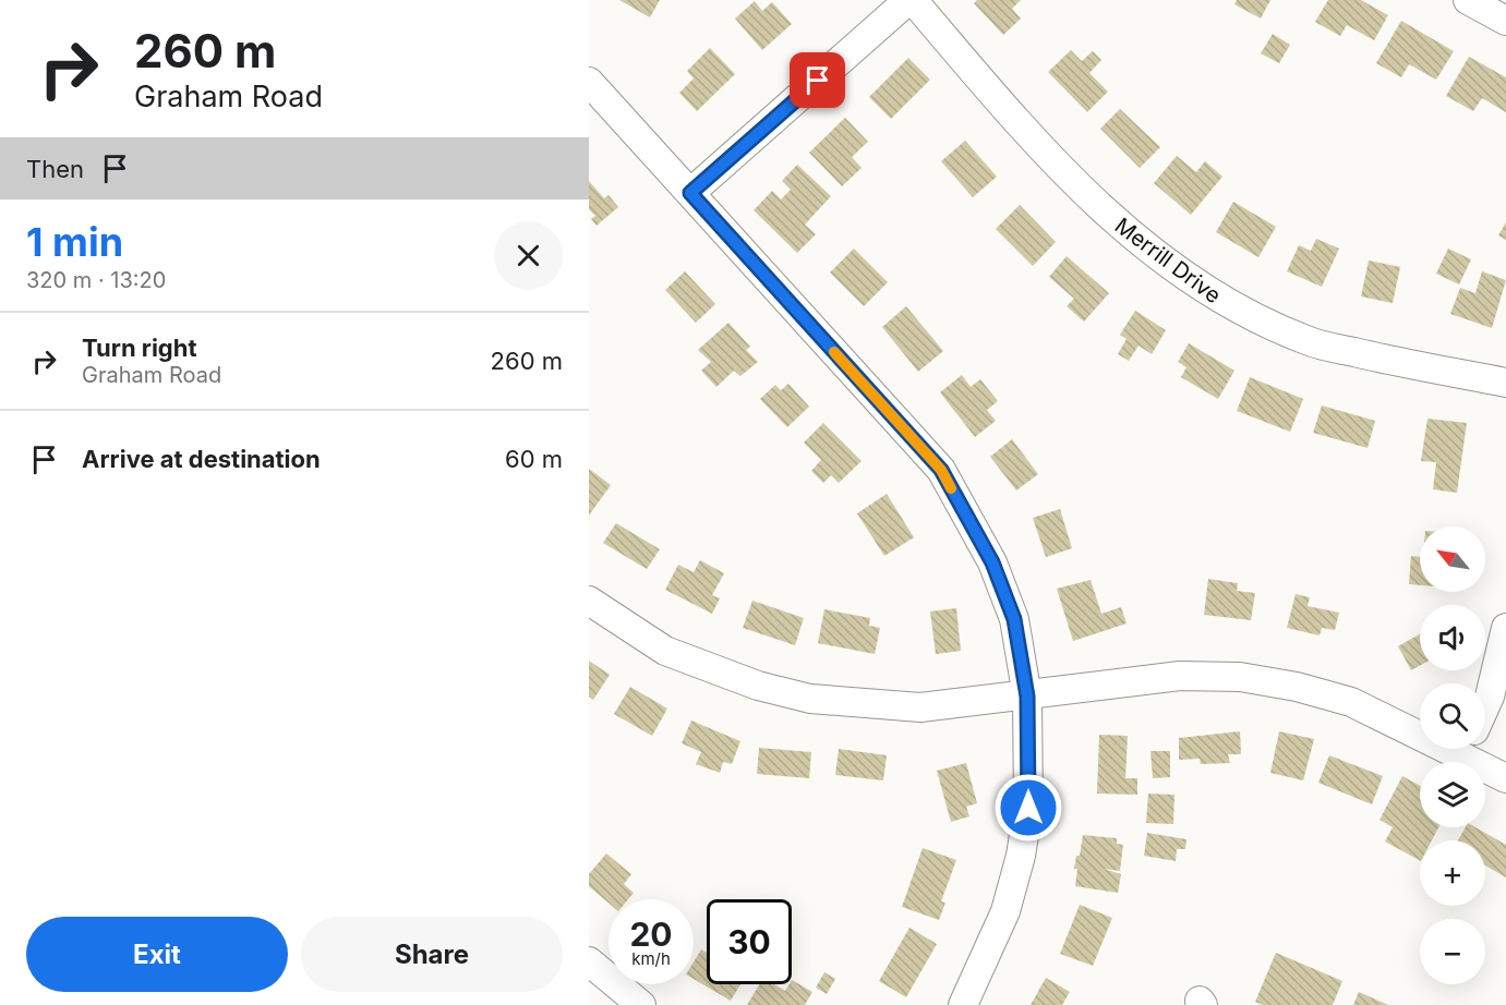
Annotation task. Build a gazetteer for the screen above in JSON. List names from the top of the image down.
{
  "streets": {
    "street": ["Merrill Drive"]
  },
  "north": "top left",
  "page": {
    "turn": ["260 m", "Graham Road"],
    "then": "Then",
    "heading": ["1 min", "320 m · 13:20"],
    "list": [
      {
        "name": "Turn right",
        "note": "Graham Road",
        "value": "260 m"
      },
      {
        "name": "Arrive at destination",
        "value": "60 m"
      }
    ],
    "map_buttons": ["+", "−"],
    "speed": "20 km/h",
    "limit": "30",
    "buttons": ["Exit", "Share"]
  }
}
